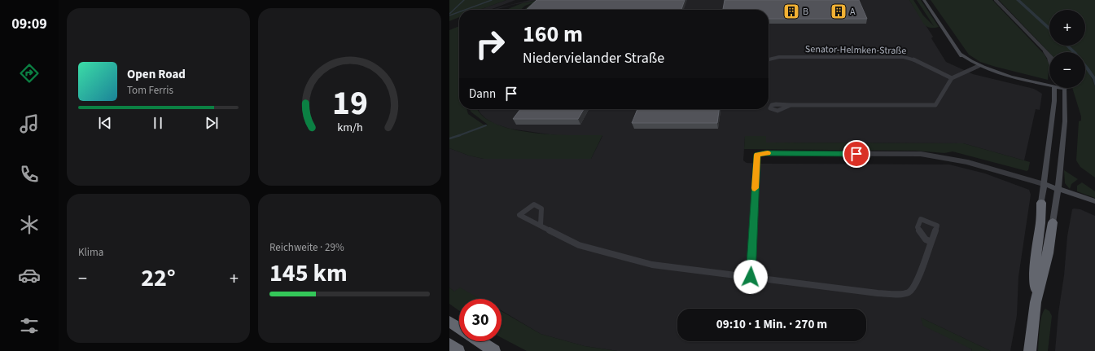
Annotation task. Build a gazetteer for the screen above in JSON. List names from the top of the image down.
{
  "streets": {
    "street": ["Senator-Helmken-Straße"]
  },
  "places": {
    "building": ["B", "A"]
  },
  "page": {
    "tabs": "09:09",
    "map_buttons": ["+", "−"],
    "turn": ["160 m", "Niedervielander Straße"],
    "song": ["Open Road", "Tom Ferris"],
    "then": "Dann",
    "tile": [
      "Klima",
      ["Reichweite · 29%", "145 km"]
    ],
    "heat": ["−", "22°", "+"],
    "limit": "30",
    "trip": "09:10 · 1 Min. · 270 m",
    "gauge": ["19", "km/h"]
  }
}
